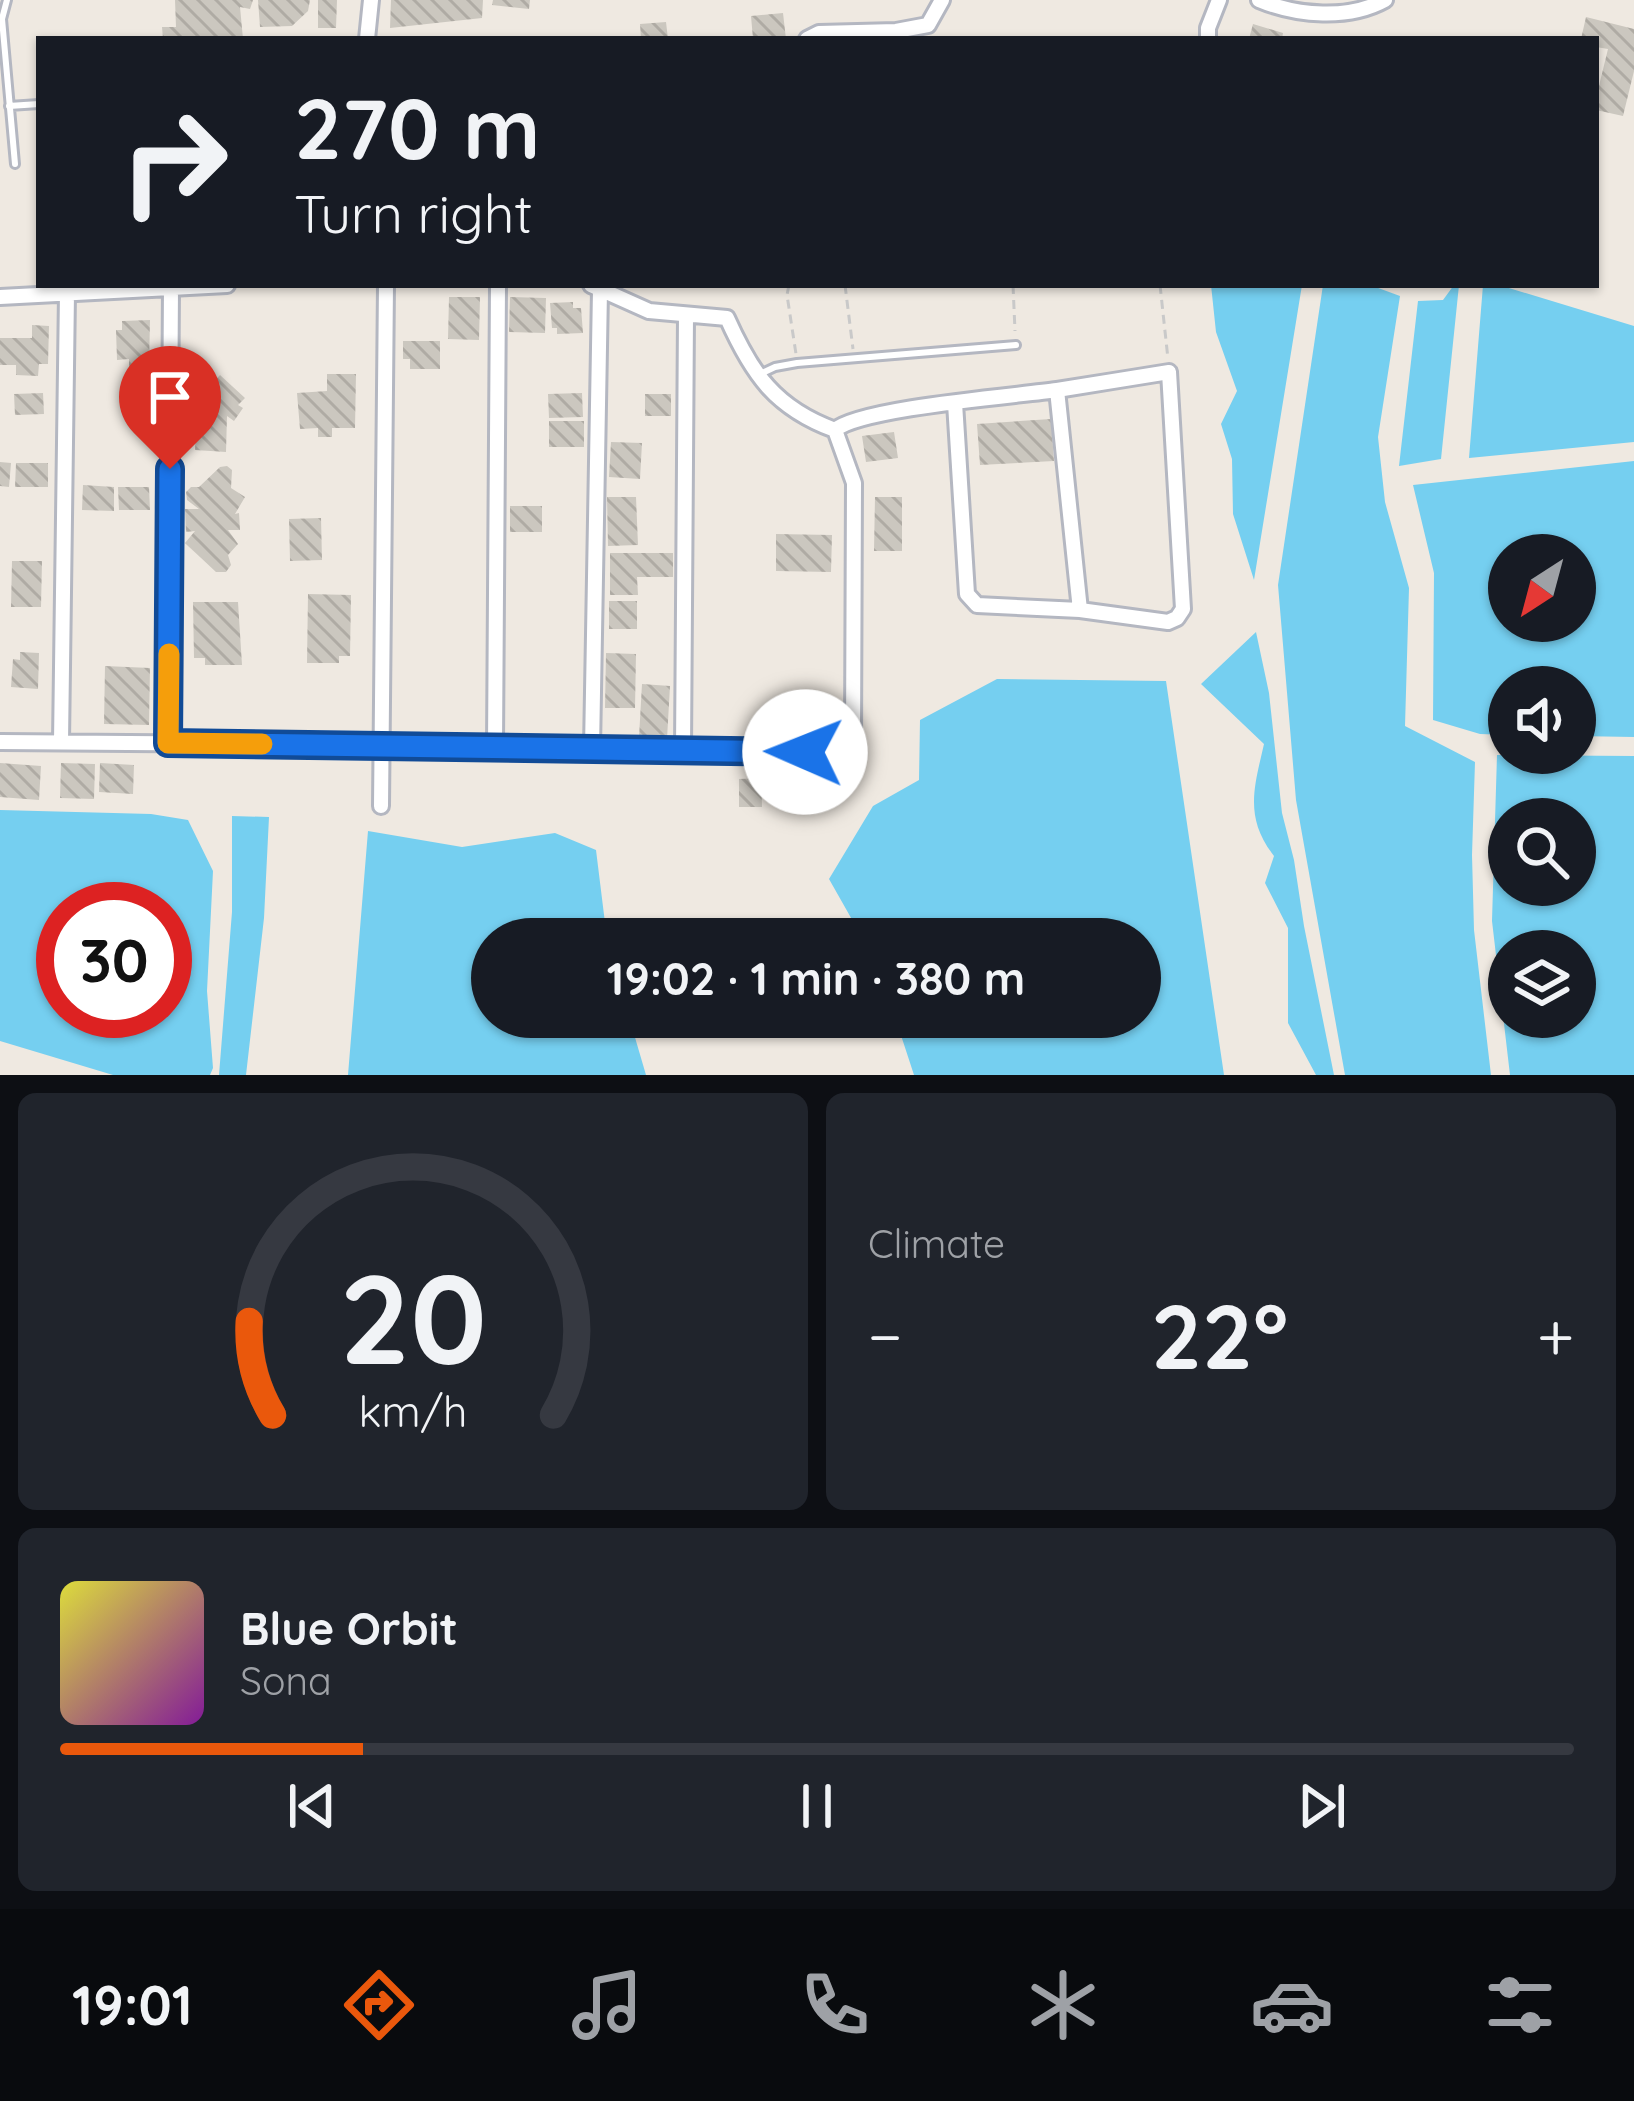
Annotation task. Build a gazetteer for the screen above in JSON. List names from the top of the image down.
{
  "north": "bottom left",
  "page": {
    "turn": ["270 m", "Turn right"],
    "limit": "30",
    "trip": "19:02 · 1 min · 380 m",
    "tile": "Climate",
    "heat": ["−", "22°", "+"],
    "song": ["Blue Orbit", "Sona"],
    "tabs": "19:01",
    "gauge": ["20", "km/h"]
  }
}
